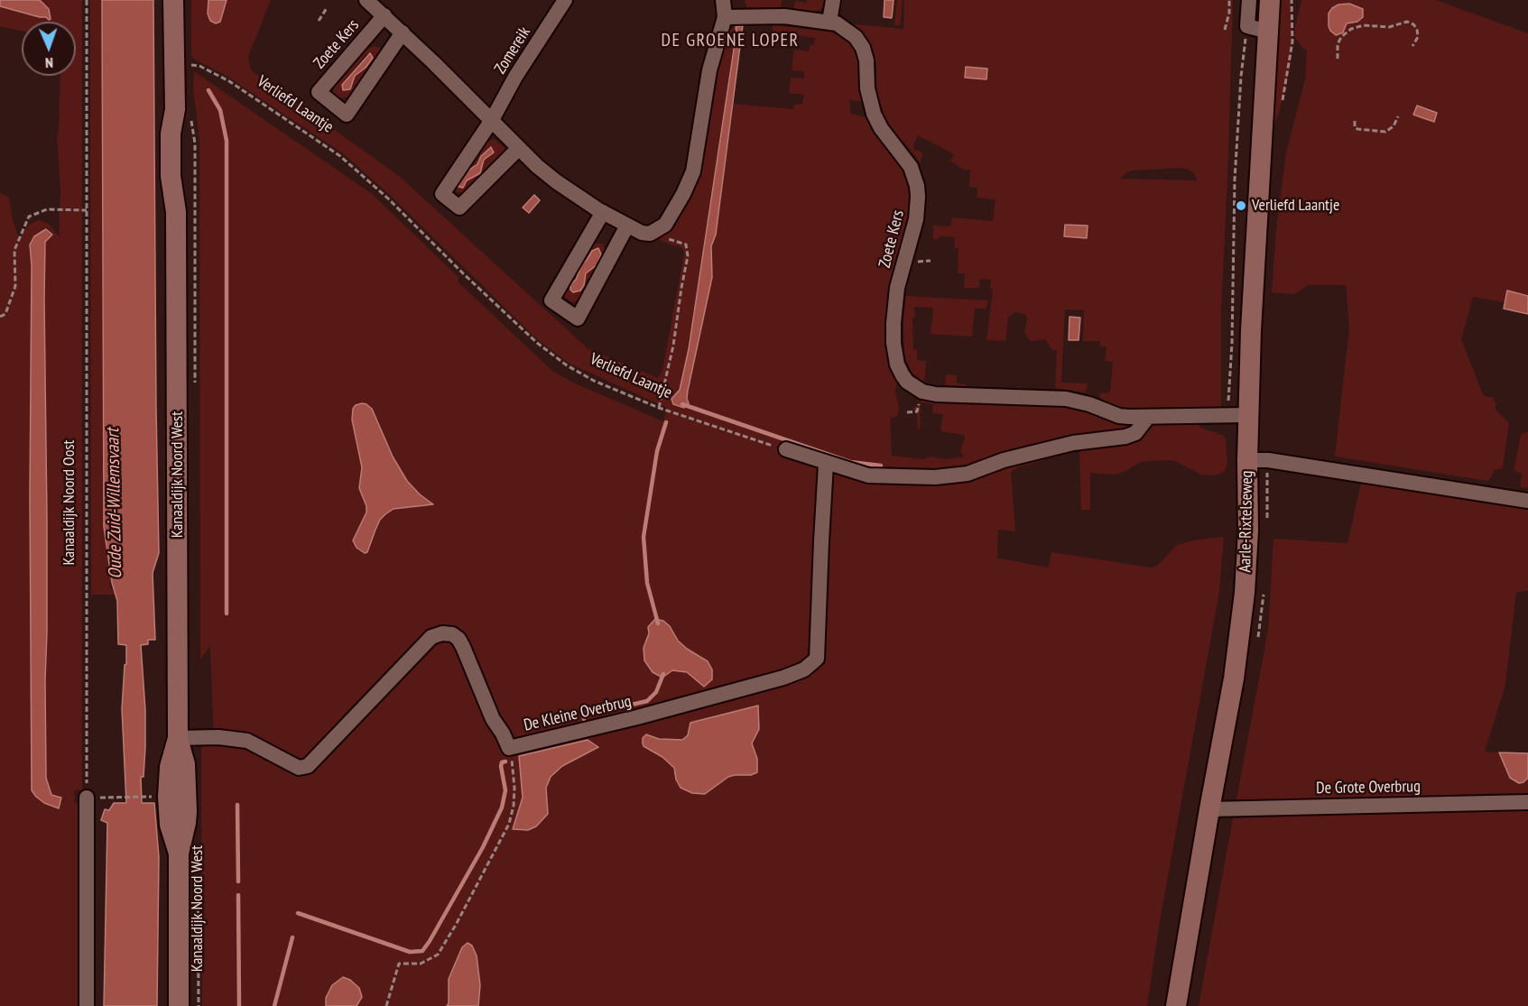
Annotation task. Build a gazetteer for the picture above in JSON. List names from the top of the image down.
{
  "streets": {
    "street": [
      "Zoete Kers",
      "Zomereik",
      "Kanaaldijk Noord West",
      "Aarle-Rixtelseweg",
      "De Kleine Overbrug",
      "De Grote Overbrug"
    ],
    "path": ["Verliefd Laantje", "Kanaaldijk Noord Oost"]
  },
  "crossings": [
    ["Zoete Kers", "Zomereik"],
    ["Zoete Kers", "Aarle-Rixtelseweg"],
    ["Kanaaldijk Noord West", "De Kleine Overbrug"],
    ["Aarle-Rixtelseweg", "De Grote Overbrug"]
  ],
  "districts": ["DE GROENE LOPER"],
  "water": ["Oude Zuid-Willemsvaart"],
  "places": ["Verliefd Laantje"],
  "north": "bottom"
}
